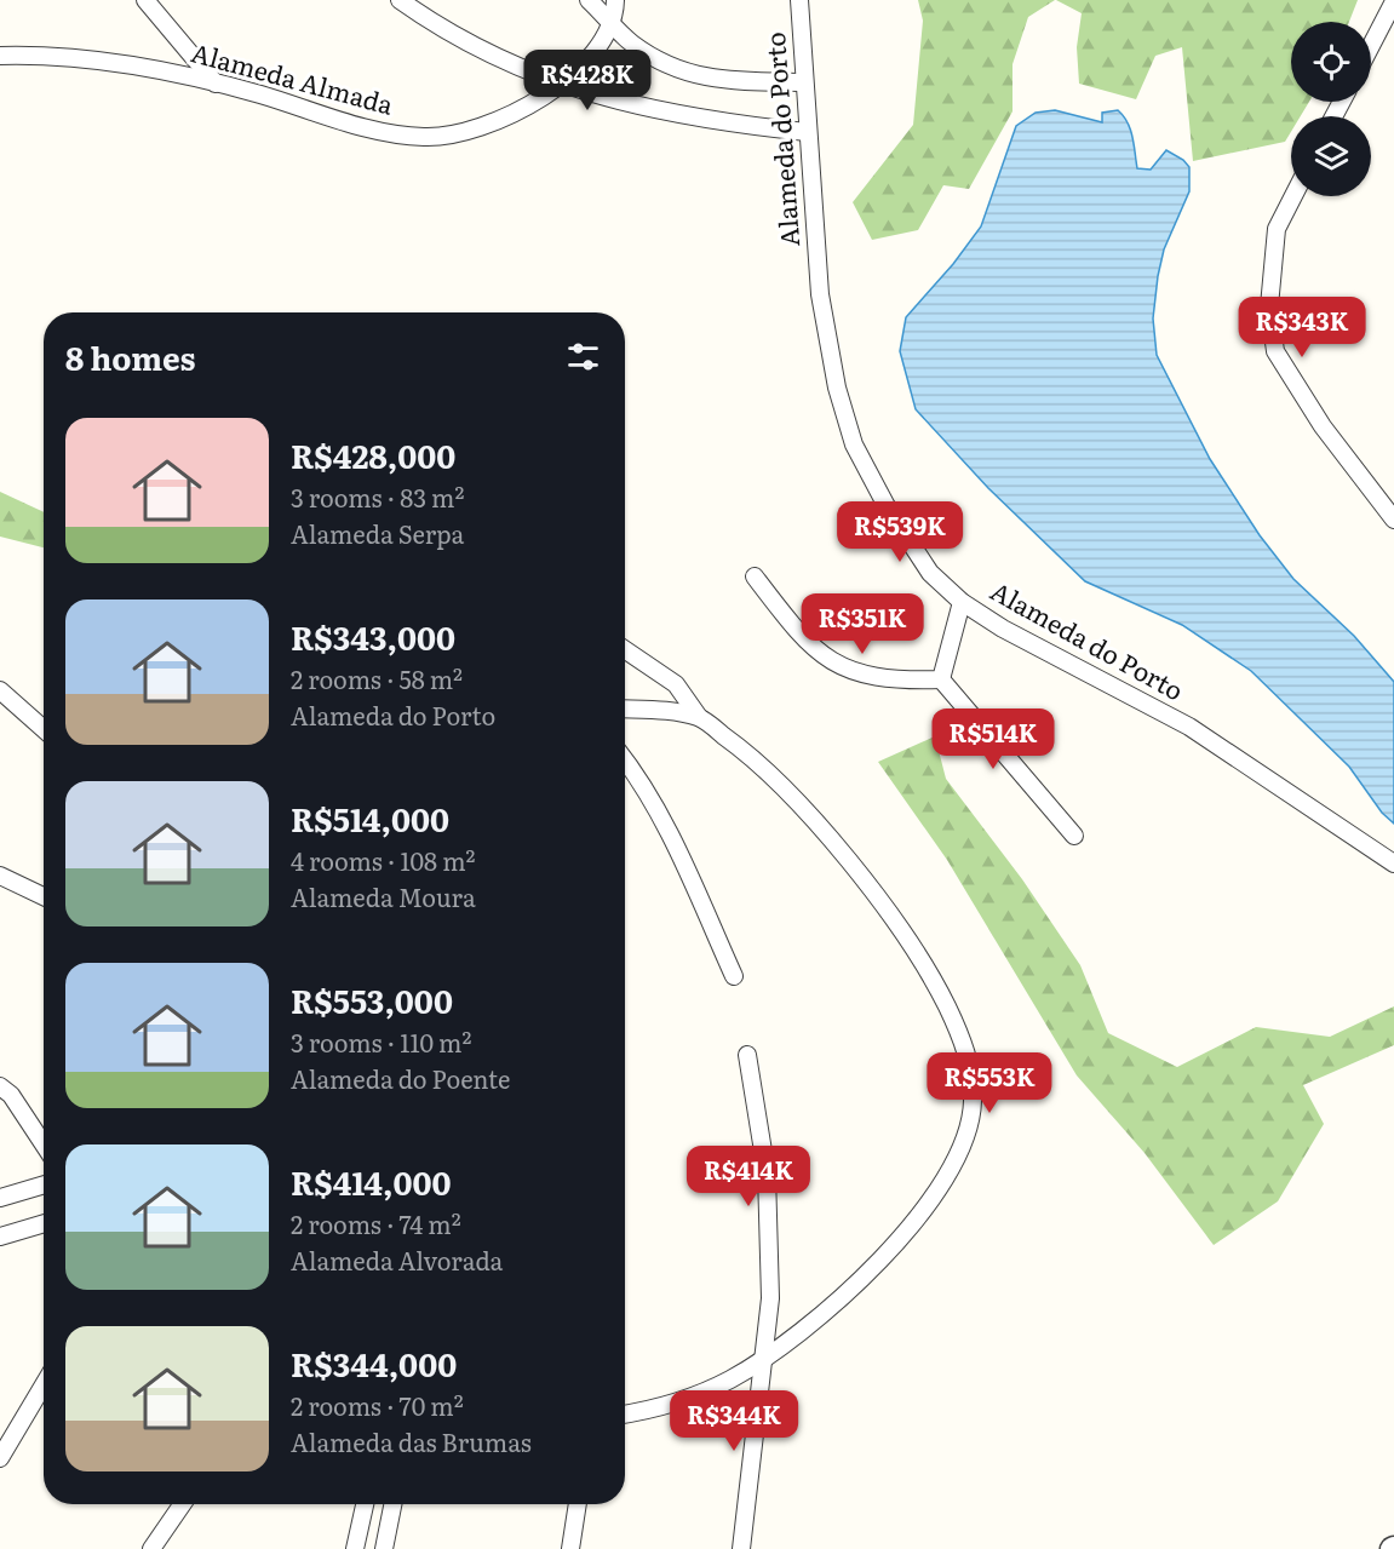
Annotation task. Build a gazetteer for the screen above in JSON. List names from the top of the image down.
{
  "streets": {
    "street": ["Alameda Almada", "Alameda do Porto"]
  },
  "page": {
    "price": [
      "R$428K",
      "R$343K",
      "R$539K",
      "R$351K",
      "R$514K",
      "R$553K",
      "R$414K",
      "R$344K"
    ],
    "heading": "8 homes",
    "list": [
      {
        "name": "R$428,000",
        "note": "3 rooms · 83 m² · Alameda Serpa"
      },
      {
        "name": "R$343,000",
        "note": "2 rooms · 58 m² · Alameda do Porto"
      },
      {
        "name": "R$514,000",
        "note": "4 rooms · 108 m² · Alameda Moura"
      },
      {
        "name": "R$553,000",
        "note": "3 rooms · 110 m² · Alameda do Poente"
      },
      {
        "name": "R$414,000",
        "note": "2 rooms · 74 m² · Alameda Alvorada"
      },
      {
        "name": "R$344,000",
        "note": "2 rooms · 70 m² · Alameda das Brumas"
      }
    ]
  }
}
